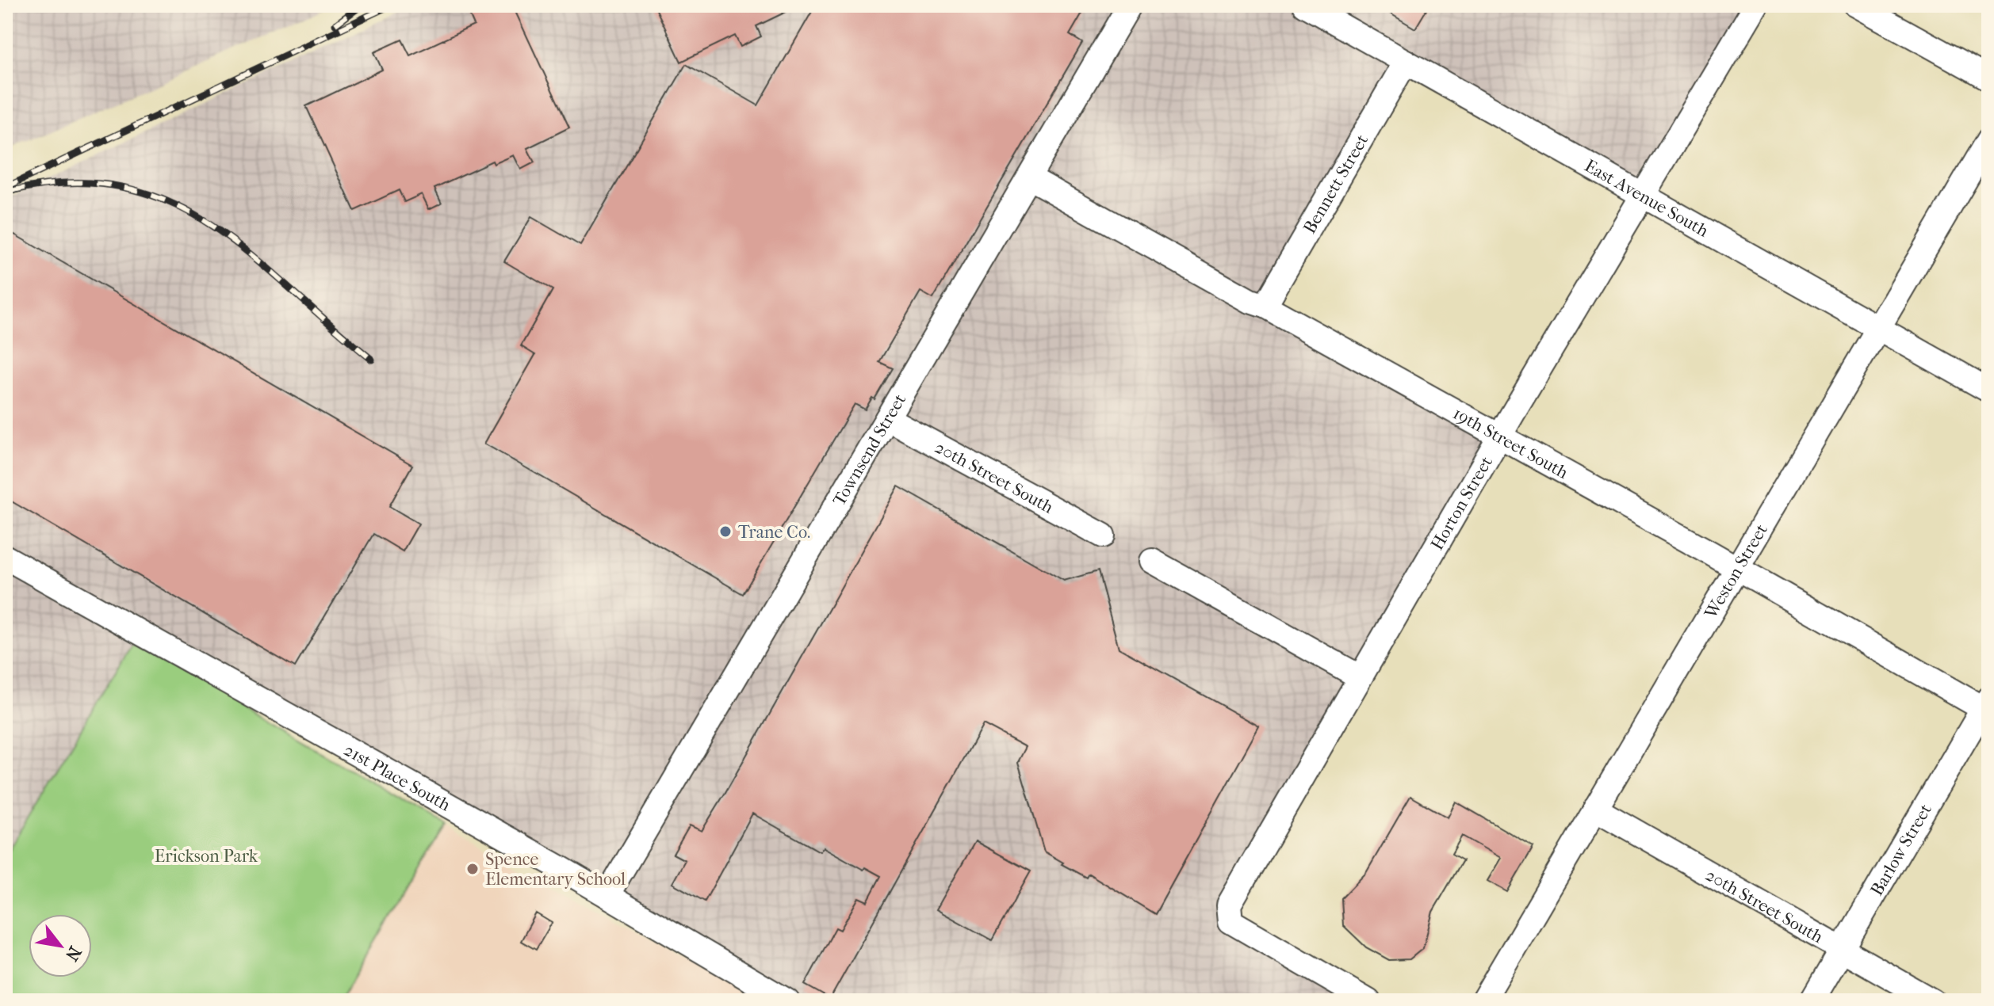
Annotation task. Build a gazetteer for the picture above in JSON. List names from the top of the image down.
{
  "streets": {
    "street": [
      "Bennett Street",
      "East Avenue South",
      "19th Street South",
      "Townsend Street",
      "20th Street South",
      "Horton Street",
      "Weston Street",
      "21st Place South",
      "Barlow Street"
    ]
  },
  "crossings": [
    ["Bennett Street", "East Avenue South"],
    ["Bennett Street", "19th Street South"],
    ["East Avenue South", "Horton Street"],
    ["East Avenue South", "Weston Street"],
    ["19th Street South", "Townsend Street"],
    ["19th Street South", "Horton Street"],
    ["19th Street South", "Weston Street"],
    ["19th Street South", "Barlow Street"],
    ["Townsend Street", "20th Street South"],
    ["Townsend Street", "21st Place South"],
    ["20th Street South", "Weston Street"],
    ["20th Street South", "Barlow Street"]
  ],
  "parks": ["Erickson Park"],
  "places": ["Trane Co.", "Spence Elementary School"],
  "north": "bottom right"
}
